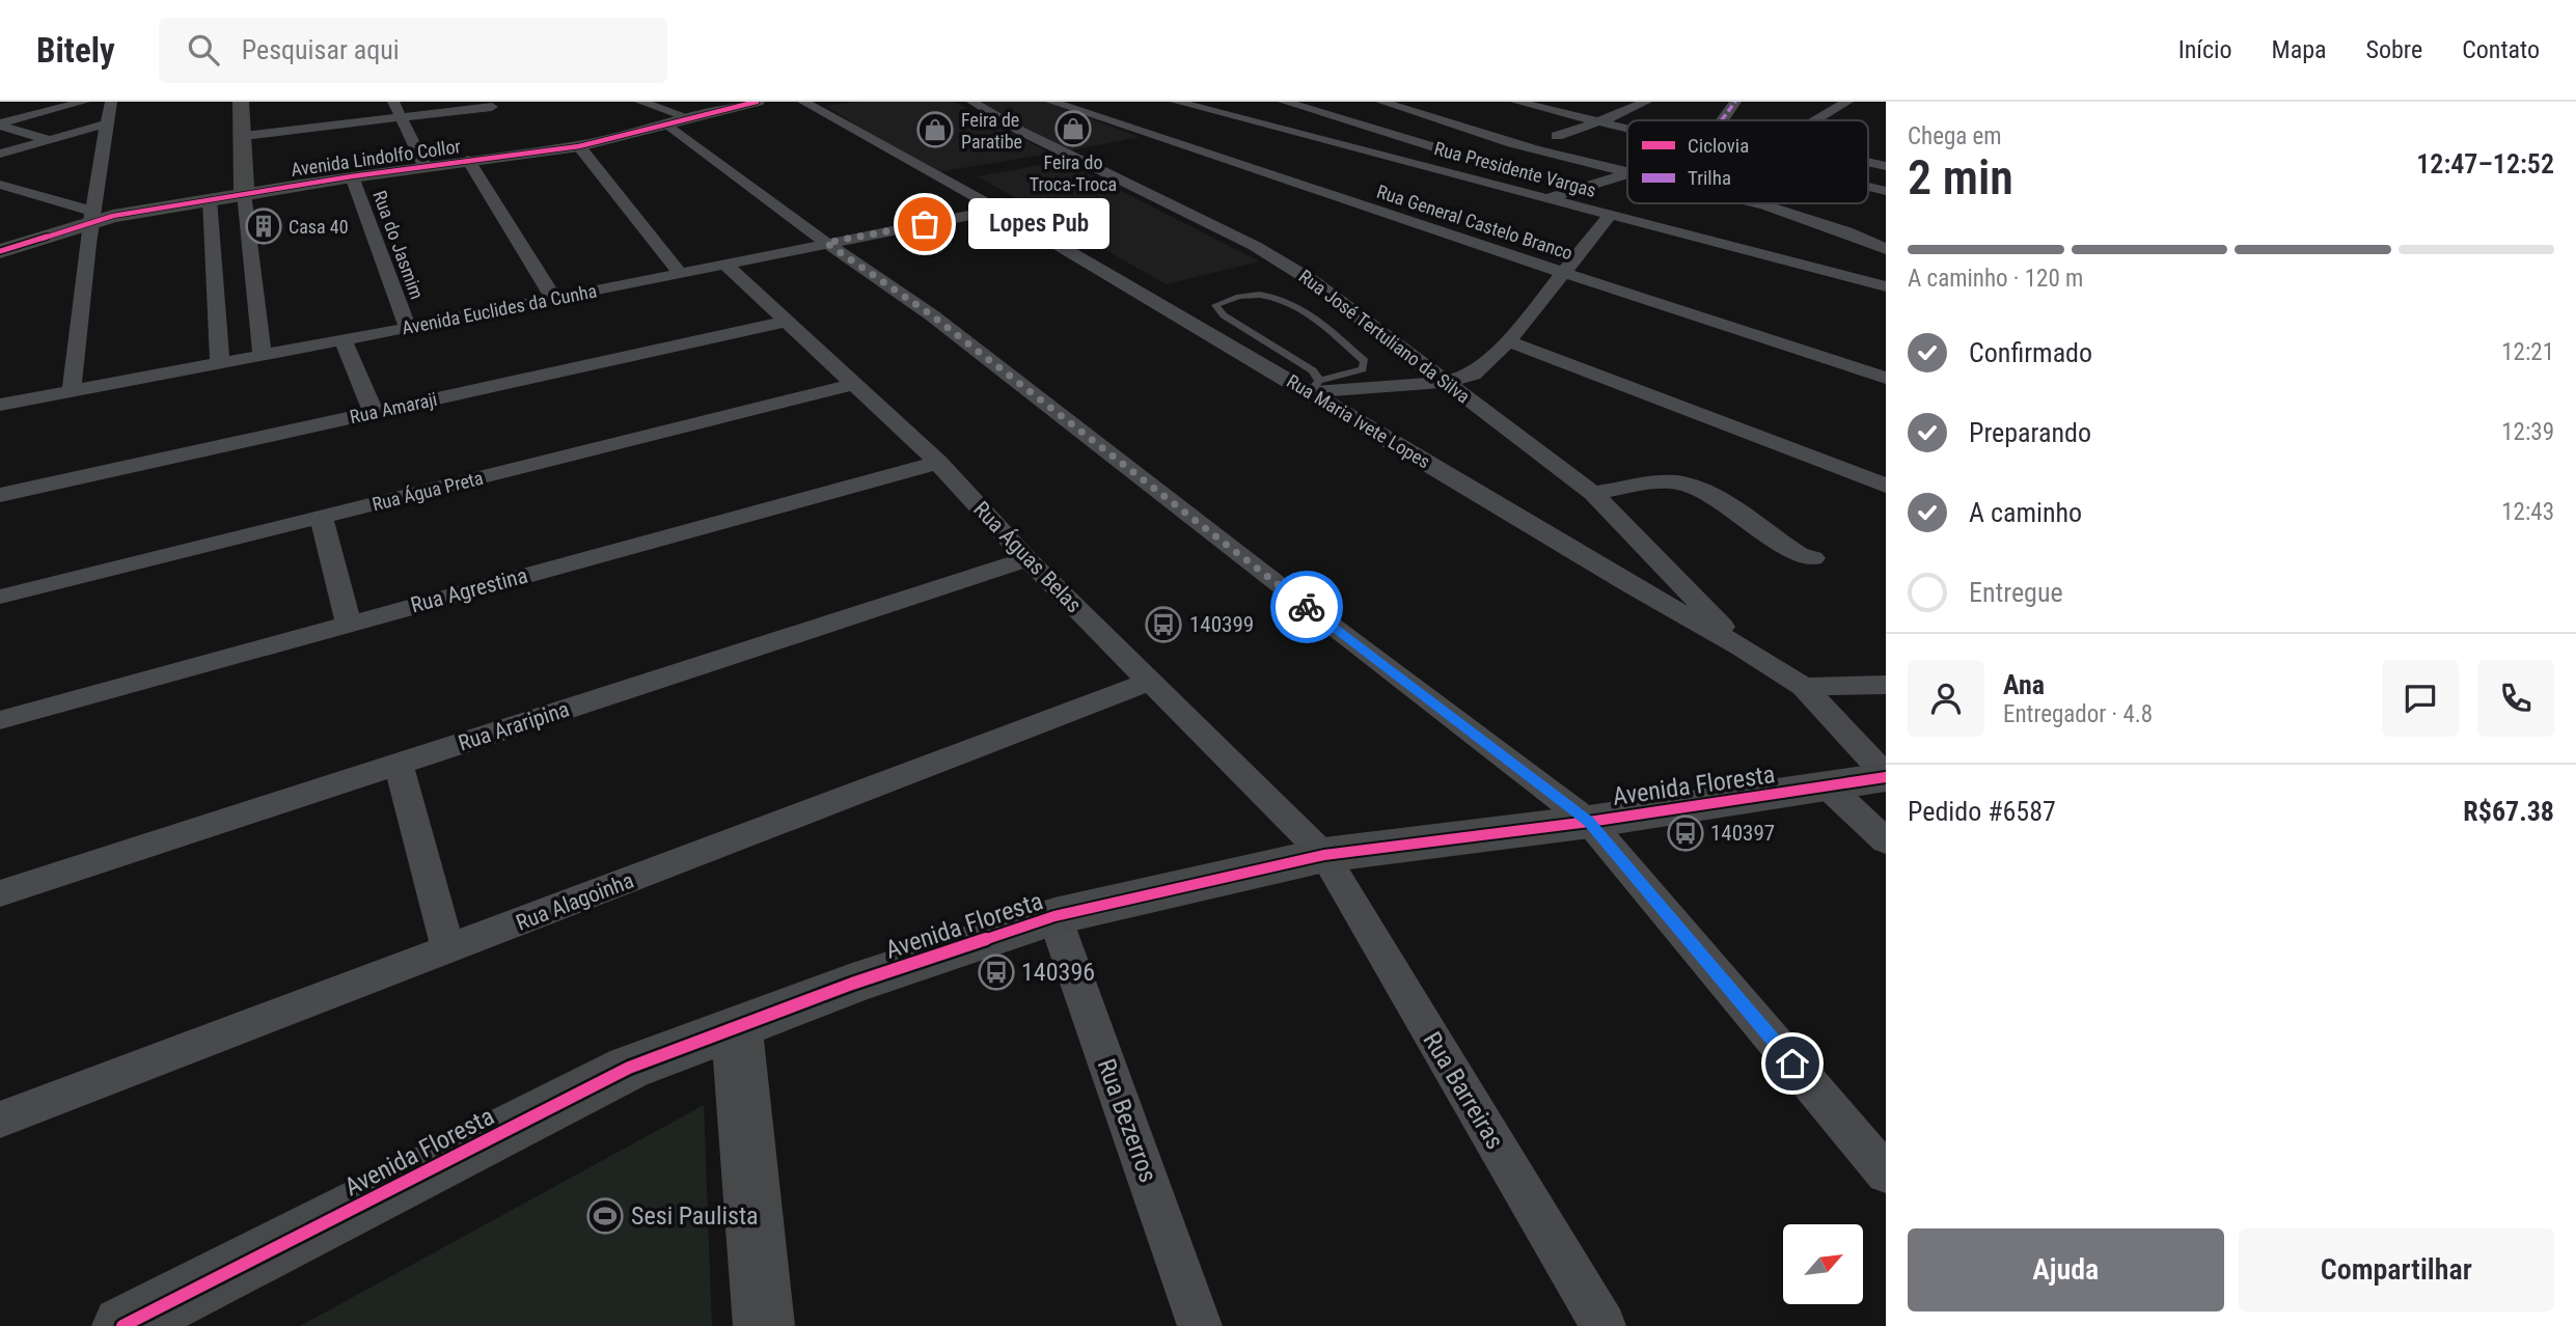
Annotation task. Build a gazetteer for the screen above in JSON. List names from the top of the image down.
{
  "streets": {
    "street": [
      "Avenida Lindolfo Collor",
      "Rua Presidente Vargas",
      "Rua General Castelo Branco",
      "Rua do Jasmim",
      "Avenida Euclides da Cunha",
      "Rua José Tertuliano da Silva",
      "Rua Amaraji",
      "Rua Maria Ivete Lopes",
      "Rua Água Preta",
      "Rua Águas Belas",
      "Rua Agrestina",
      "Rua Araripina",
      "Avenida Floresta",
      "Rua Alagoinha",
      "Rua Barreiras",
      "Rua Bezerros"
    ]
  },
  "crossings": [
    ["Avenida Lindolfo Collor", "Rua do Jasmim"],
    ["Rua do Jasmim", "Avenida Euclides da Cunha"],
    ["Avenida Euclides da Cunha", "Rua Maria Ivete Lopes"],
    ["Avenida Euclides da Cunha", "Rua Águas Belas"],
    ["Rua José Tertuliano da Silva", "Rua Maria Ivete Lopes"],
    ["Rua Amaraji", "Rua Águas Belas"],
    ["Rua Maria Ivete Lopes", "Avenida Floresta"],
    ["Rua Água Preta", "Rua Águas Belas"],
    ["Rua Águas Belas", "Rua Agrestina"],
    ["Rua Águas Belas", "Rua Araripina"],
    ["Rua Águas Belas", "Avenida Floresta"],
    ["Rua Águas Belas", "Rua Alagoinha"],
    ["Rua Águas Belas", "Rua Barreiras"],
    ["Avenida Floresta", "Rua Barreiras"],
    ["Avenida Floresta", "Rua Bezerros"]
  ],
  "places": {
    "shop": ["Feira do Troca-Troca", "Feira de Paratibe"],
    "other": ["Lopes Pub"],
    "building": ["Casa 40"],
    "bus stop": ["140399", "140397", "140396"],
    "sports": ["Sesi Paulista"]
  },
  "legend": ["Ciclovia", "Trilha"],
  "north": "top right",
  "page": {
    "header": "Bitely",
    "search": "Pesquisar aqui",
    "nav": [
      "Início",
      "Mapa",
      "Sobre",
      "Contato"
    ],
    "heading": ["2 min", "Chega em", "12:47–12:52"],
    "panel": [
      "Ana",
      "Entregador · 4.8",
      "Pedido #6587",
      "R$67.38"
    ],
    "bubble": "Lopes Pub",
    "bar": "A caminho · 120 m",
    "list": [
      ["Confirmado", "12:21"],
      ["Preparando", "12:39"],
      ["A caminho", "12:43"],
      "Entregue"
    ],
    "buttons": ["Ajuda", "Compartilhar"]
  }
}
